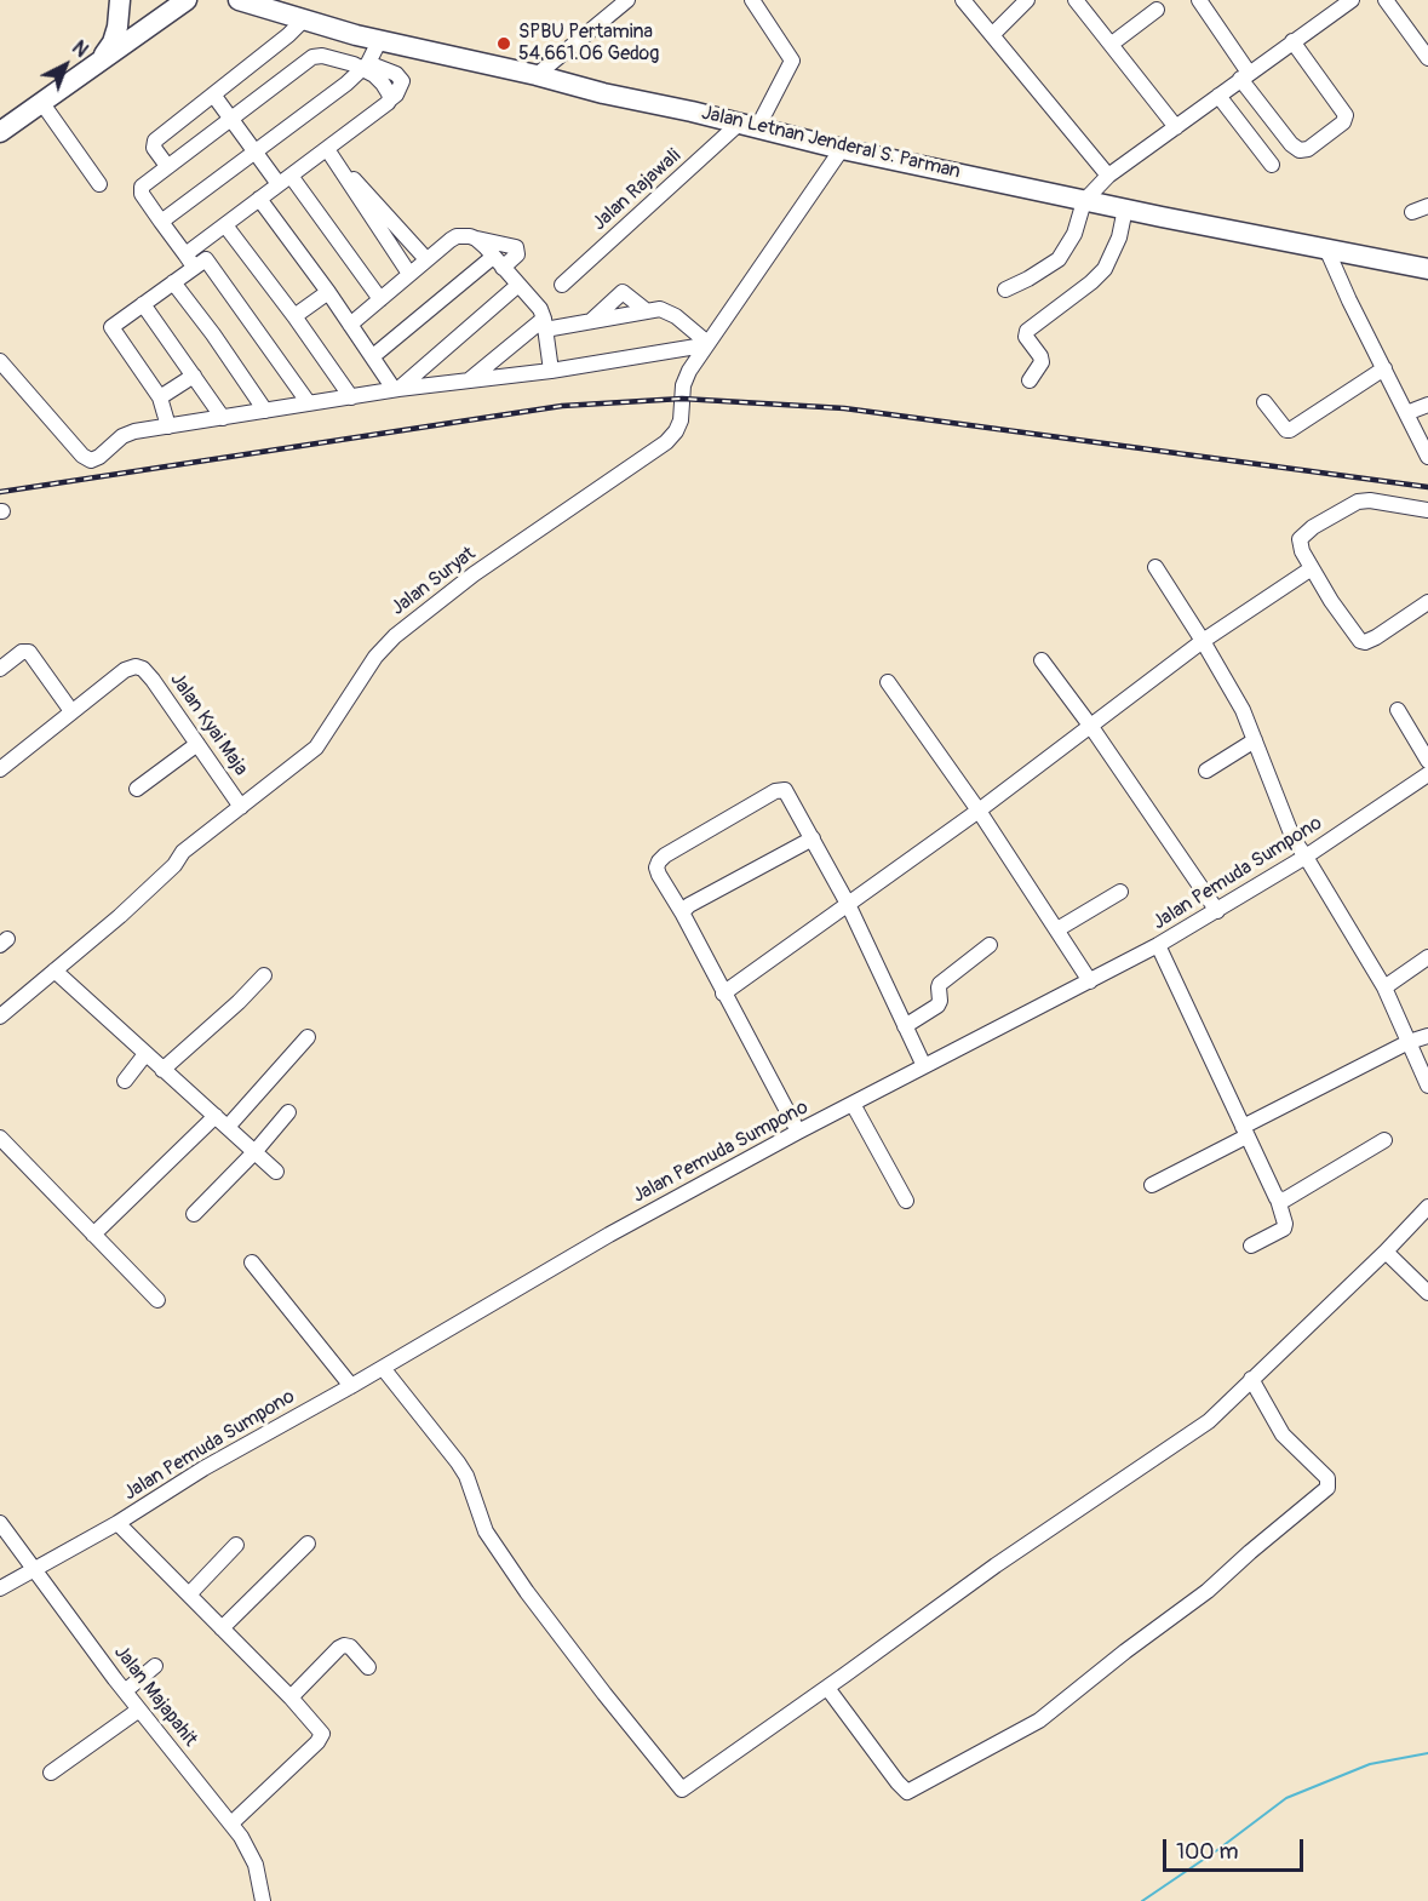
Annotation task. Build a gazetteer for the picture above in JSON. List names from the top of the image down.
{
  "streets": {
    "highway": ["Jalan Letnan Jenderal S. Parman"],
    "street": [
      "Jalan Rajawali",
      "Jalan Suryat",
      "Jalan Kyai Maja",
      "Jalan Pemuda Sumpono",
      "Jalan Majapahit"
    ]
  },
  "crossings": [
    ["Jalan Letnan Jenderal S. Parman", "Jalan Rajawali"],
    ["Jalan Letnan Jenderal S. Parman", "Jalan Suryat"],
    ["Jalan Suryat", "Jalan Kyai Maja"],
    ["Jalan Pemuda Sumpono", "Jalan Majapahit"]
  ],
  "places": ["SPBU Pertamina 54.661.06 Gedog"],
  "scale_bar": "100 m",
  "north": "top right"
}
